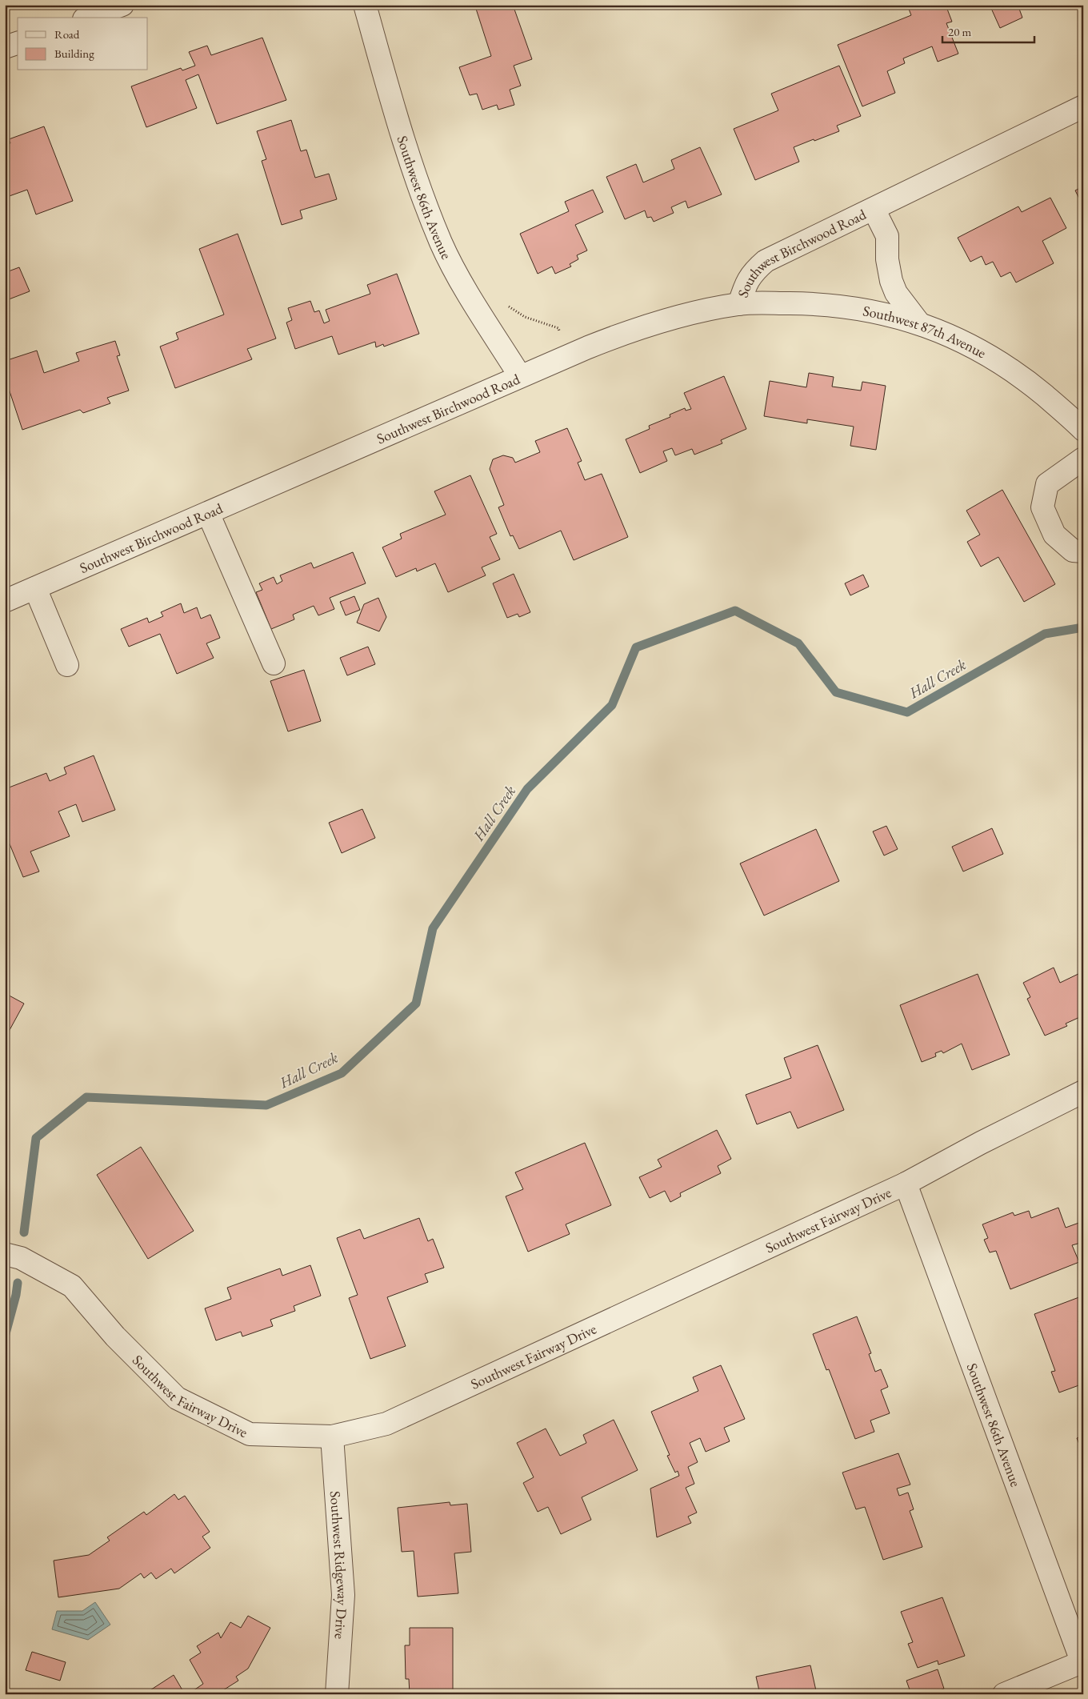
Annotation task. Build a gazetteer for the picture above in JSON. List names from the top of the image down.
{
  "streets": {
    "street": [
      "Southwest 86th Avenue",
      "Southwest Birchwood Road",
      "Southwest 87th Avenue",
      "Southwest Fairway Drive",
      "Southwest Ridgeway Drive"
    ]
  },
  "crossings": [
    ["Southwest 86th Avenue", "Southwest Birchwood Road"],
    ["Southwest 86th Avenue", "Southwest Fairway Drive"],
    ["Southwest Birchwood Road", "Southwest 87th Avenue"],
    ["Southwest Fairway Drive", "Southwest Ridgeway Drive"]
  ],
  "water": ["Hall Creek"],
  "legend": ["Road", "Building"],
  "scale_bar": "20 m"
}
